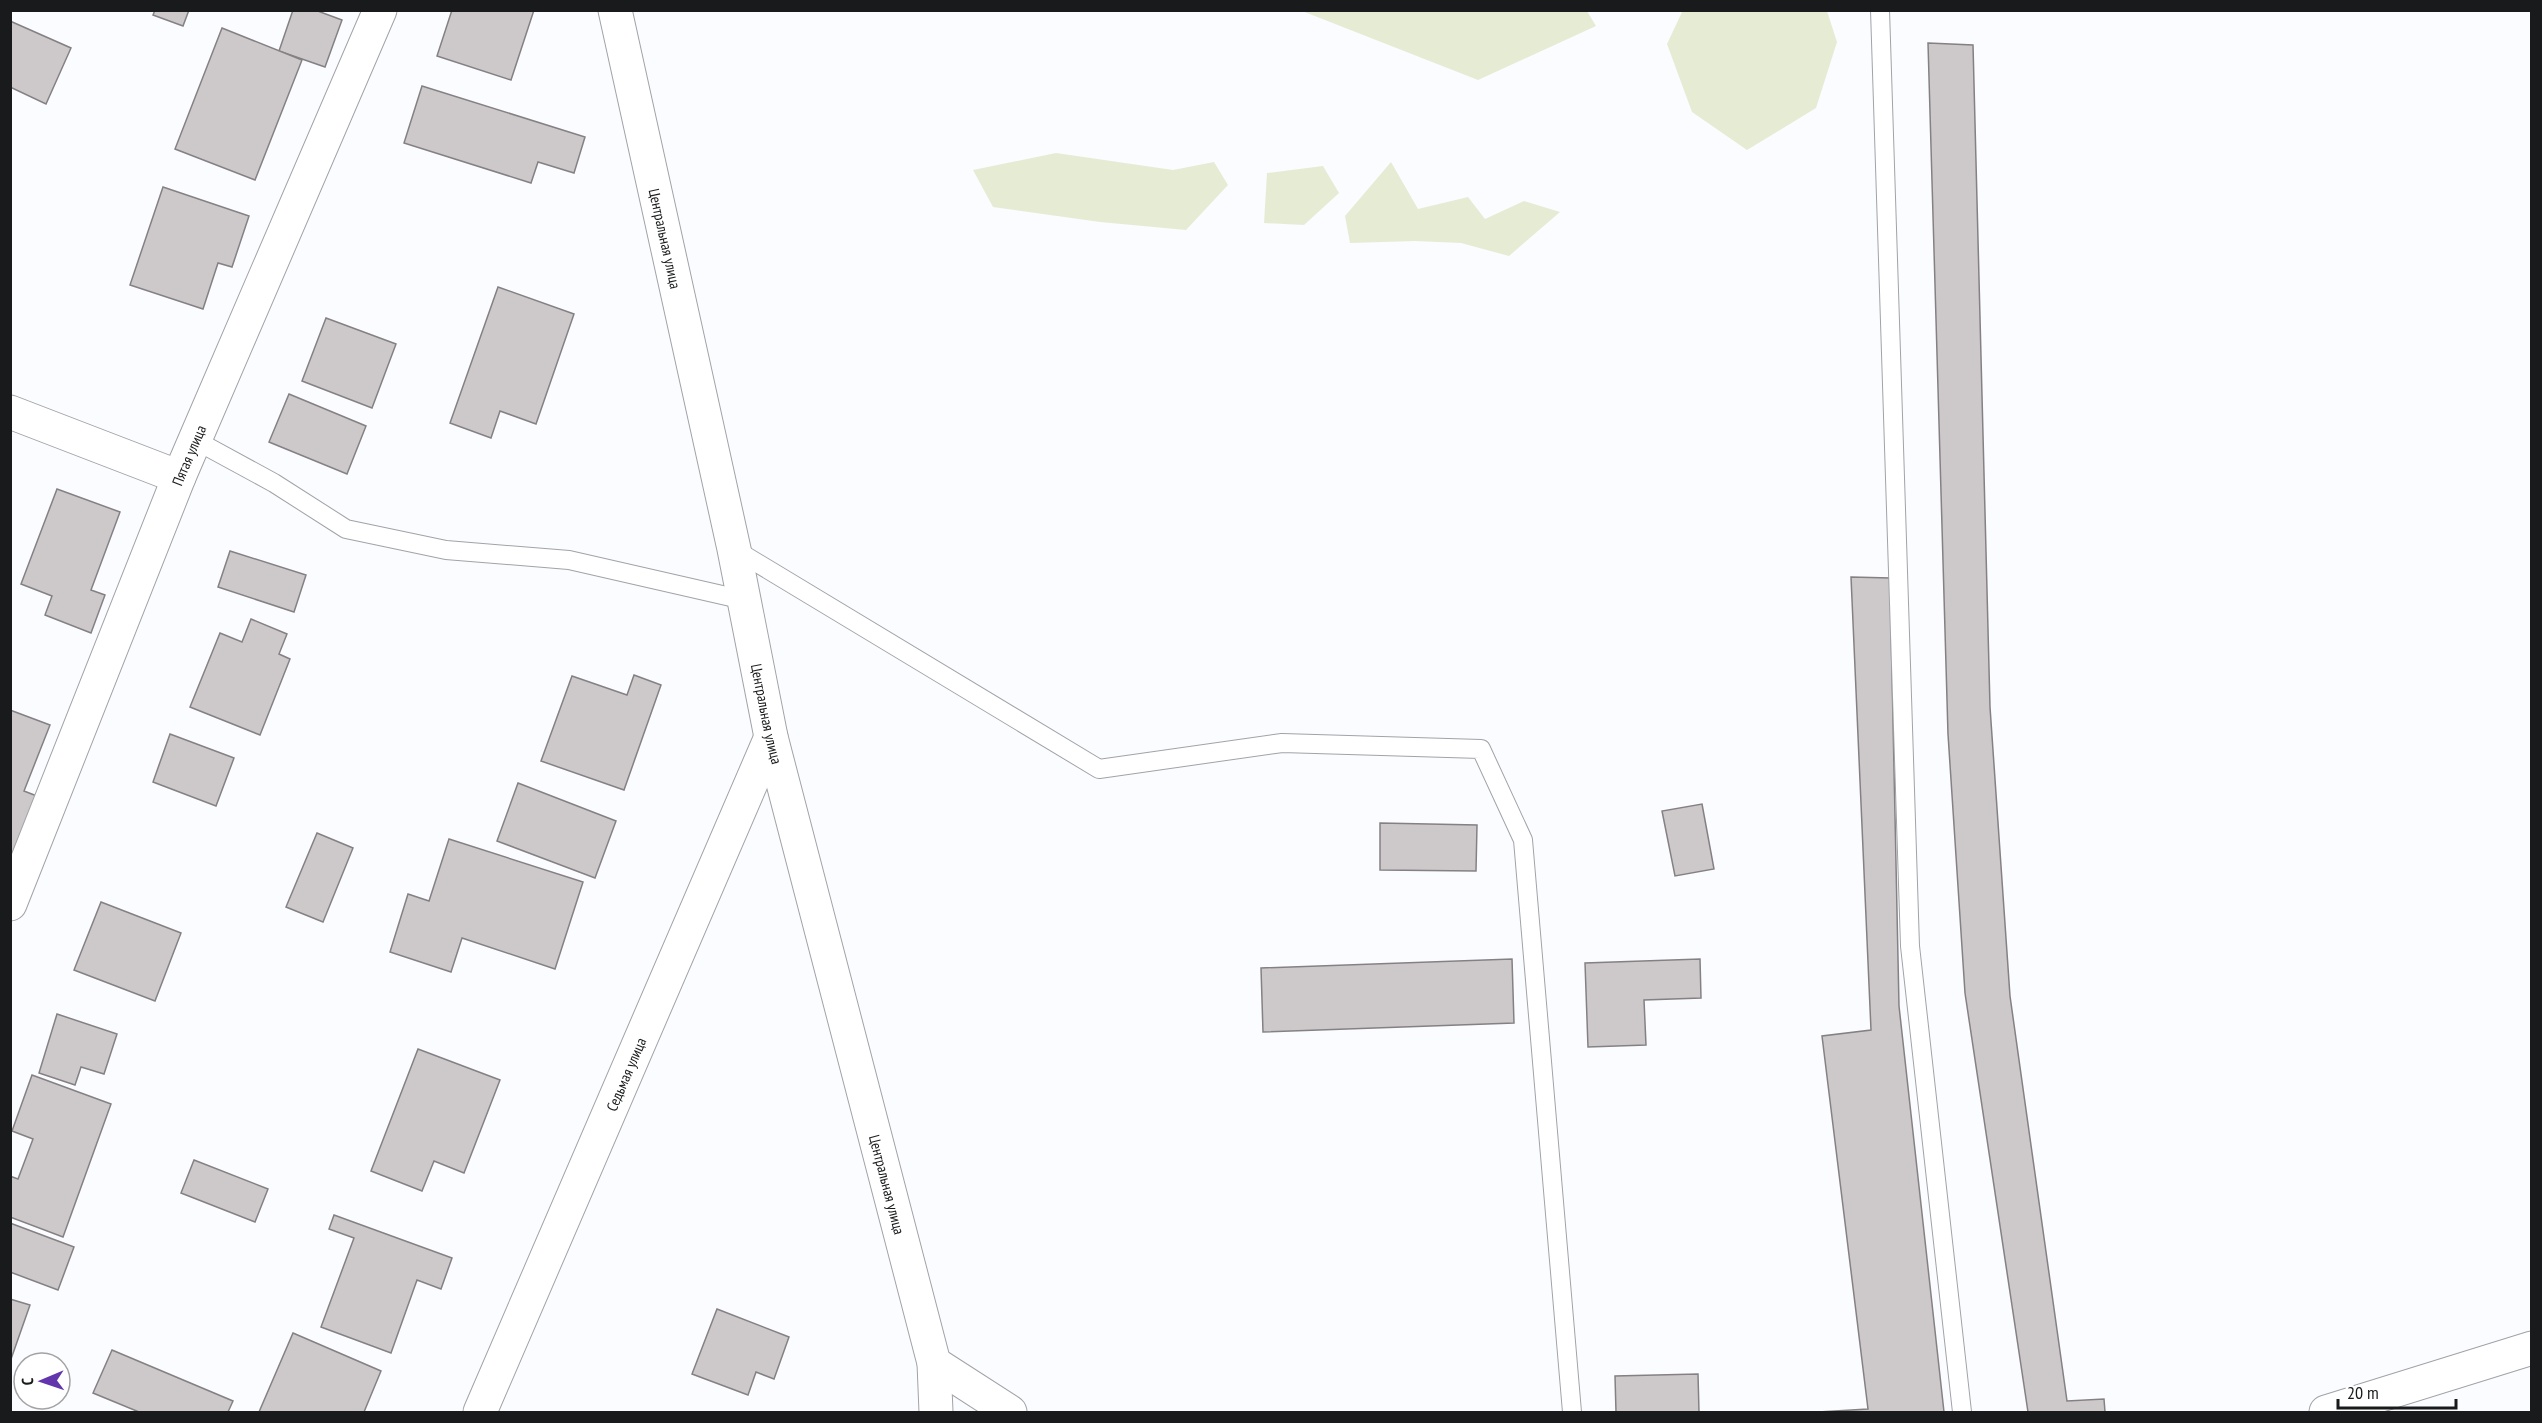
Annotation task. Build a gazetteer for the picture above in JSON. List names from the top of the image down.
{
  "streets": {
    "street": ["Центральная улица", "Пятая улица", "Седьмая улица"]
  },
  "crossings": [
    ["Центральная улица", "Седьмая улица"]
  ],
  "scale_bar": "20 m",
  "north": "left"
}
